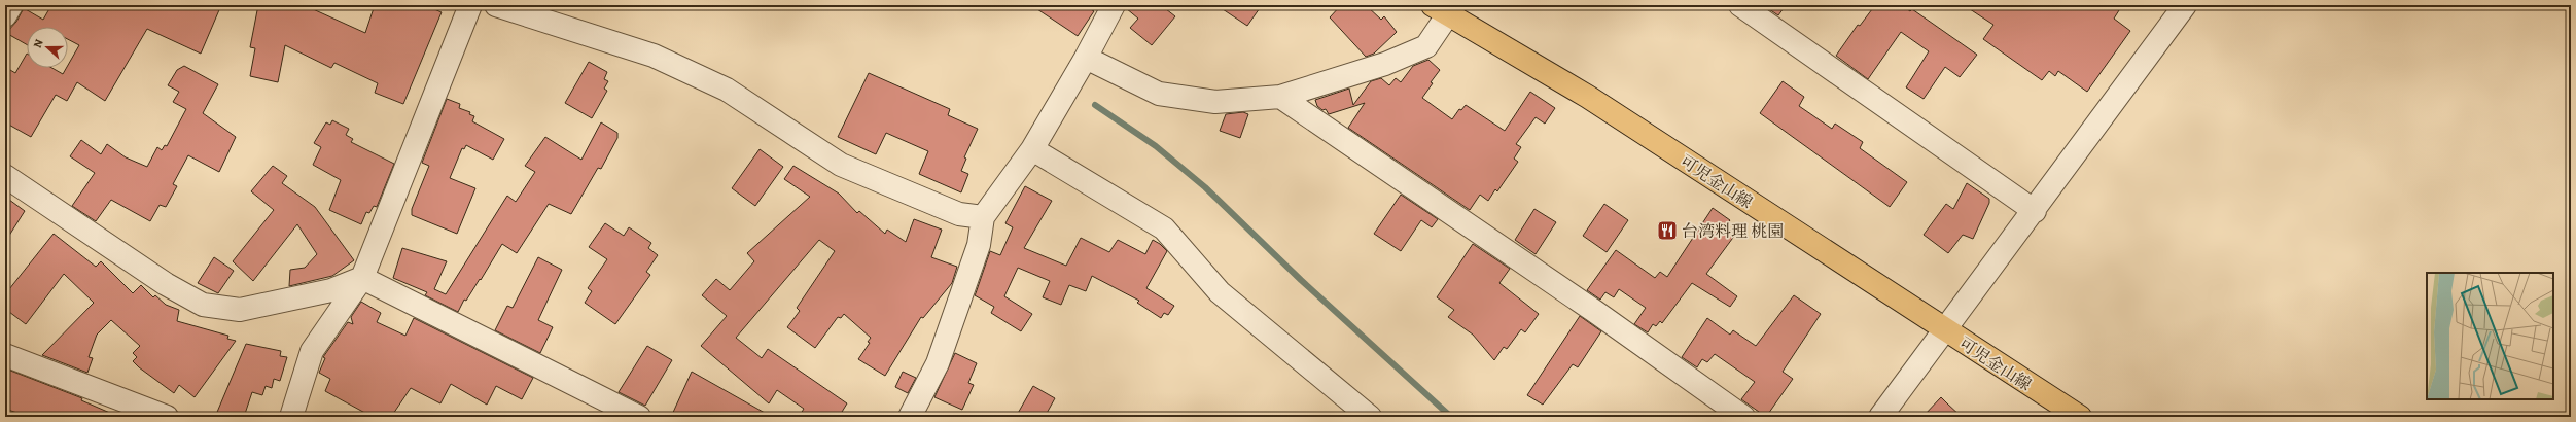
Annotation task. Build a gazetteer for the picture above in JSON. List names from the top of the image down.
{
  "streets": {
    "main road": ["可児金山線"]
  },
  "places": {
    "restaurant": ["台湾料理 桃園"]
  },
  "north": "left"
}
